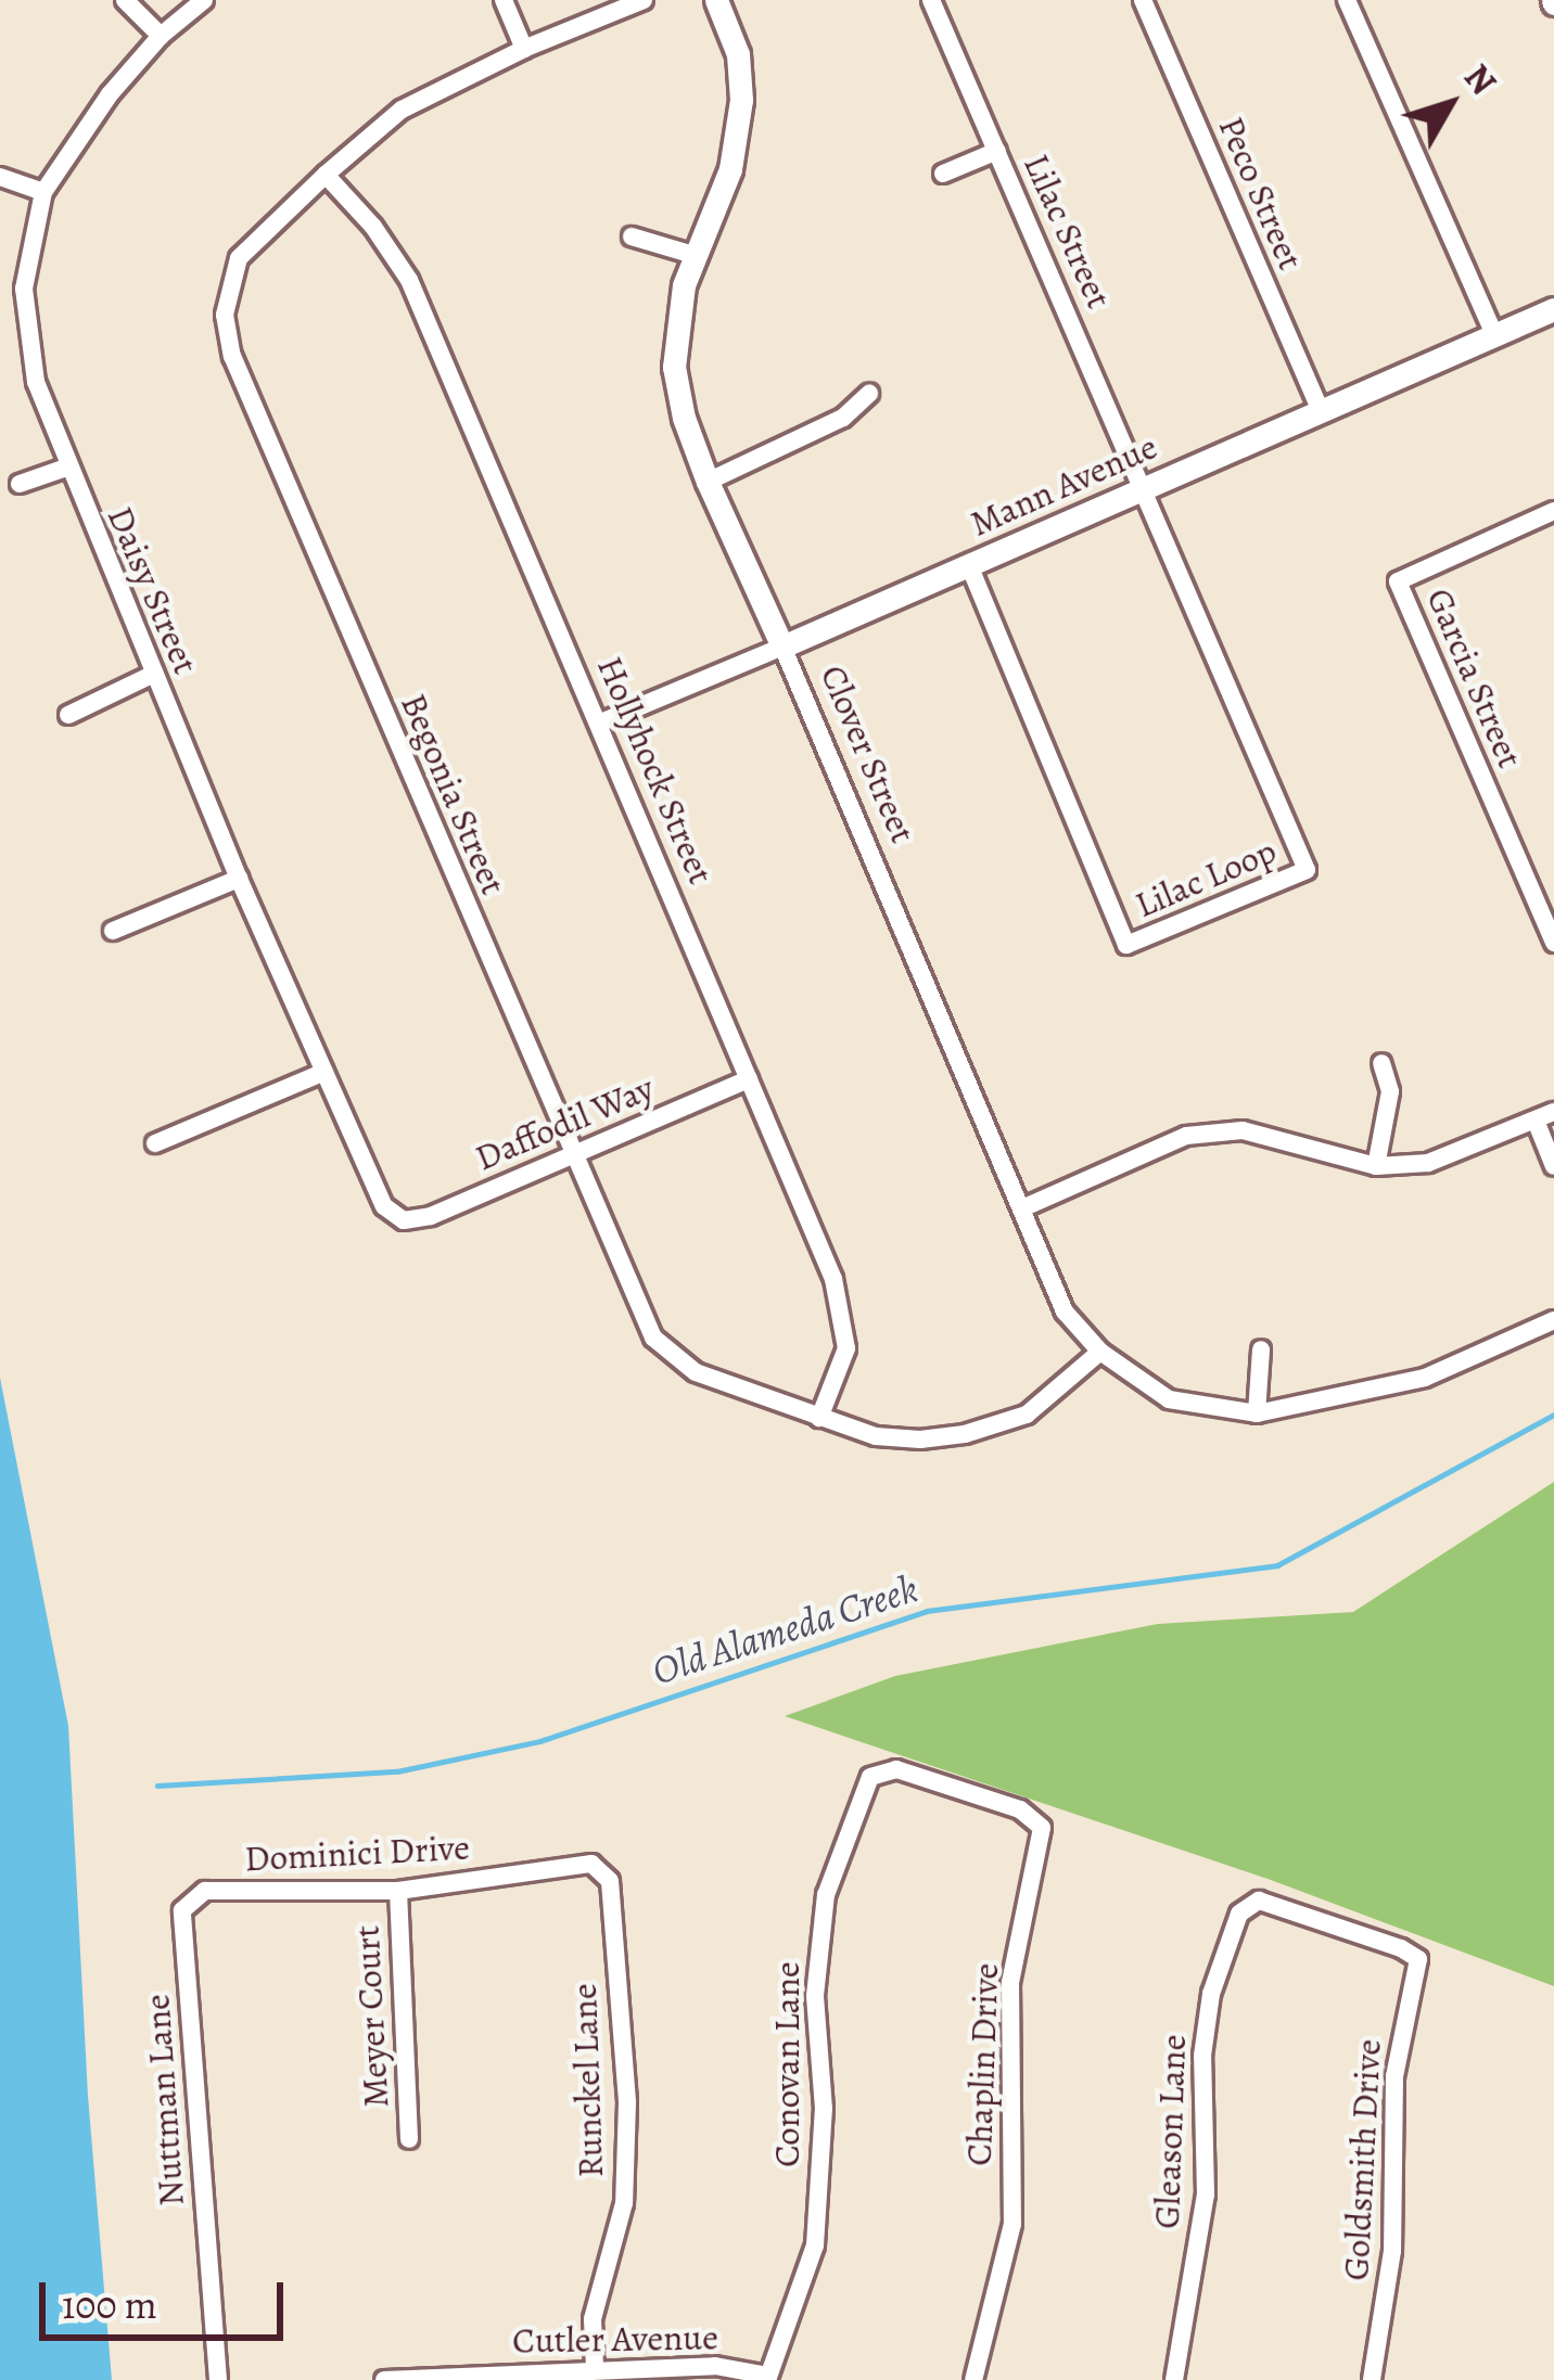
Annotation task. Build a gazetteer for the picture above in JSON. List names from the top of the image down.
{
  "streets": {
    "street": [
      "Peco Street",
      "Lilac Street",
      "Mann Avenue",
      "Daisy Street",
      "Garcia Street",
      "Clover Street",
      "Hollyhock Street",
      "Begonia Street",
      "Lilac Loop",
      "Daffodil Way",
      "Dominici Drive",
      "Meyer Court",
      "Conovan Lane",
      "Chaplin Drive",
      "Runckel Lane",
      "Nuttman Lane",
      "Gleason Lane",
      "Goldsmith Drive",
      "Cutler Avenue"
    ]
  },
  "crossings": [
    ["Peco Street", "Mann Avenue"],
    ["Lilac Street", "Mann Avenue"],
    ["Lilac Street", "Lilac Loop"],
    ["Mann Avenue", "Clover Street"],
    ["Mann Avenue", "Hollyhock Street"],
    ["Mann Avenue", "Lilac Loop"],
    ["Daisy Street", "Daffodil Way"],
    ["Clover Street", "Begonia Street"],
    ["Hollyhock Street", "Begonia Street"],
    ["Hollyhock Street", "Daffodil Way"],
    ["Begonia Street", "Daffodil Way"],
    ["Dominici Drive", "Meyer Court"],
    ["Dominici Drive", "Runckel Lane"],
    ["Dominici Drive", "Nuttman Lane"],
    ["Conovan Lane", "Chaplin Drive"],
    ["Conovan Lane", "Cutler Avenue"],
    ["Runckel Lane", "Cutler Avenue"],
    ["Gleason Lane", "Goldsmith Drive"]
  ],
  "water": ["Old Alameda Creek"],
  "scale_bar": "100 m",
  "north": "top right"
}
